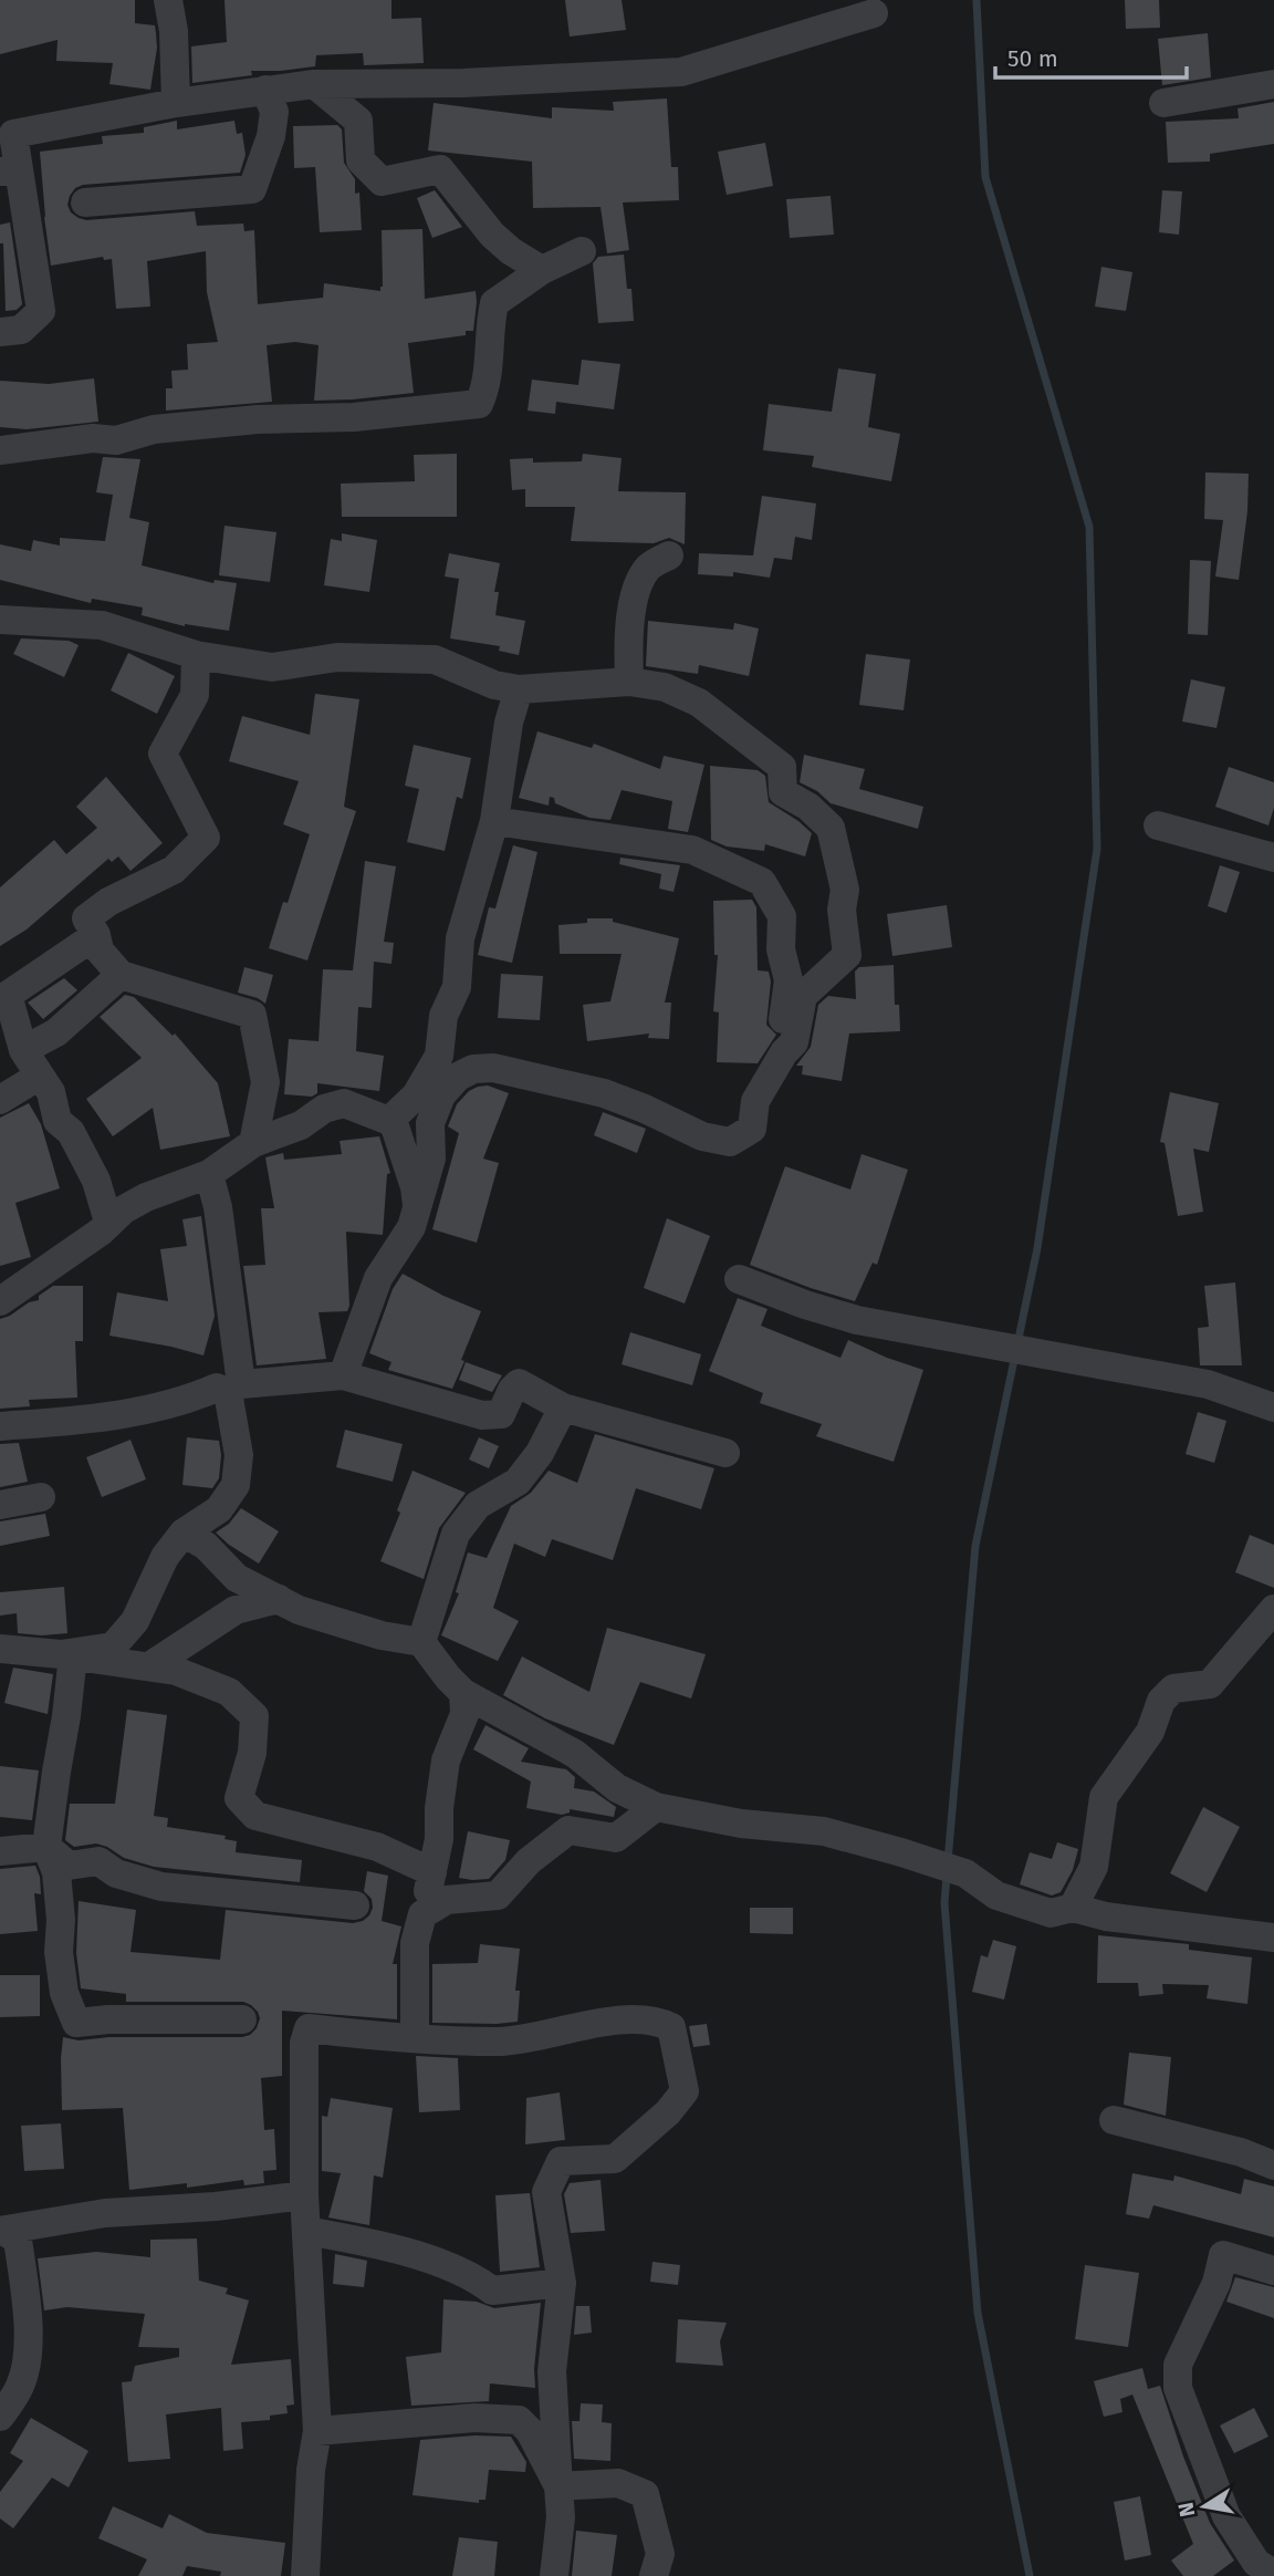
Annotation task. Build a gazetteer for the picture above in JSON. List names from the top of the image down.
{
  "scale_bar": "50 m",
  "north": "left"
}
